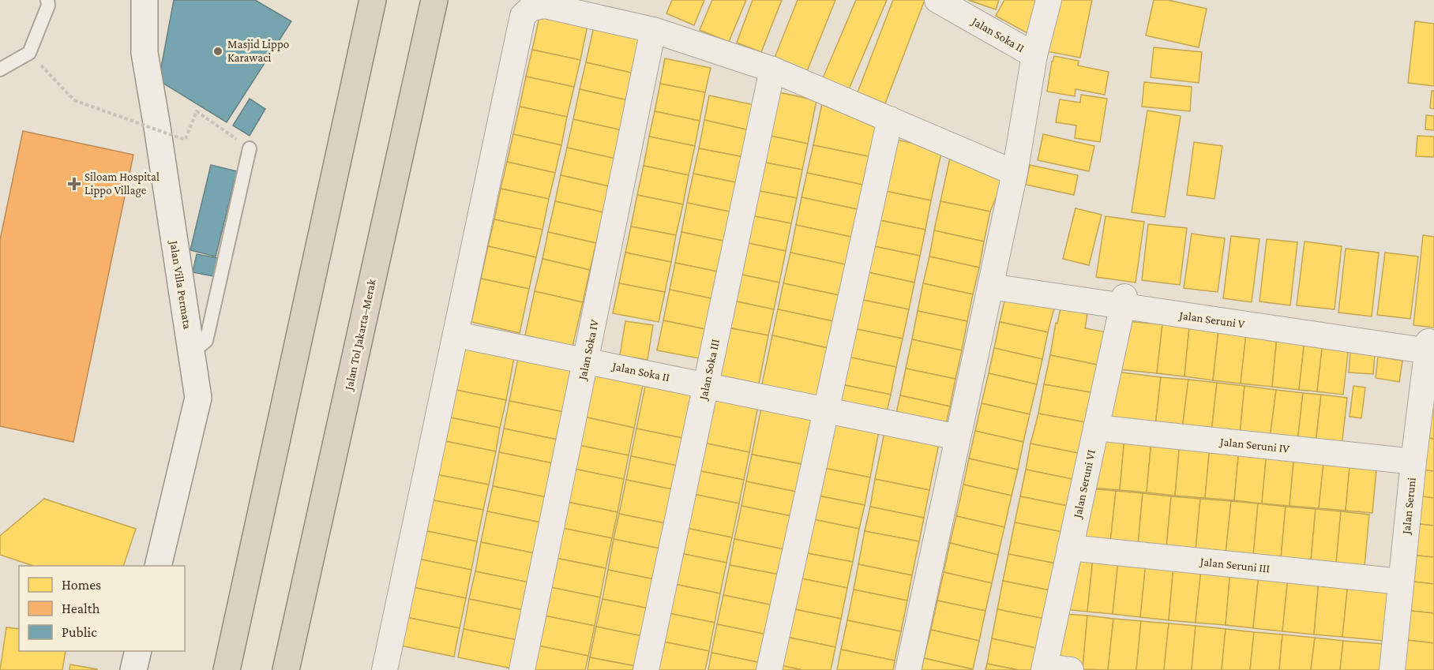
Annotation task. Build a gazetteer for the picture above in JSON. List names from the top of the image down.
{
  "streets": {
    "highway": ["Jalan Tol Jakarta–Merak"],
    "street": [
      "Jalan Soka II",
      "Jalan Villa Permata",
      "Jalan Seruni V",
      "Jalan Soka IV",
      "Jalan Soka III",
      "Jalan Seruni IV",
      "Jalan Seruni VI",
      "Jalan Seruni",
      "Jalan Seruni III"
    ]
  },
  "crossings": [
    ["Jalan Soka II", "Jalan Soka IV"],
    ["Jalan Soka II", "Jalan Soka III"],
    ["Jalan Seruni V", "Jalan Seruni VI"],
    ["Jalan Seruni V", "Jalan Seruni"],
    ["Jalan Seruni IV", "Jalan Seruni VI"],
    ["Jalan Seruni IV", "Jalan Seruni"],
    ["Jalan Seruni VI", "Jalan Seruni III"],
    ["Jalan Seruni", "Jalan Seruni III"]
  ],
  "places": {
    "other": ["Masjid Lippo Karawaci"],
    "health": ["Siloam Hospital Lippo Village"]
  },
  "legend": ["Homes", "Health", "Public"]
}
